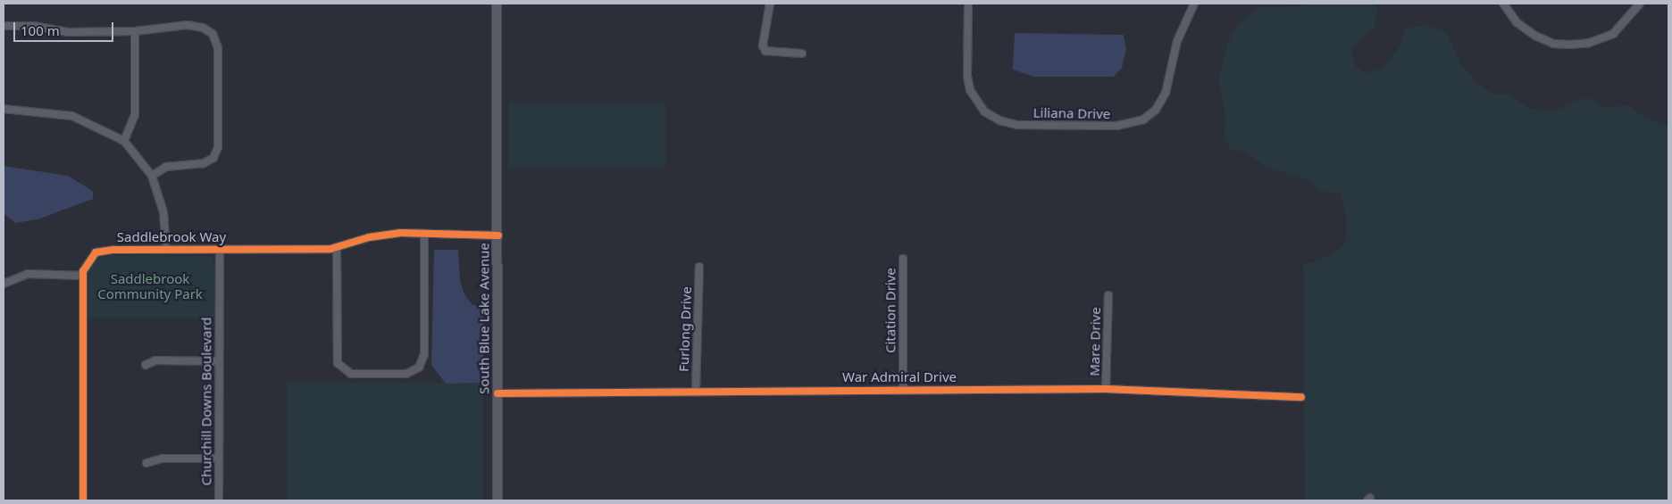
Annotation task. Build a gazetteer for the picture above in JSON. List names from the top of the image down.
{
  "streets": {
    "main road": ["South Blue Lake Avenue"],
    "street": [
      "Liliana Drive",
      "Saddlebrook Way",
      "Citation Drive",
      "Furlong Drive",
      "Mare Drive",
      "War Admiral Drive",
      "Churchill Downs Boulevard"
    ]
  },
  "crossings": [
    ["Saddlebrook Way", "South Blue Lake Avenue"],
    ["Saddlebrook Way", "Churchill Downs Boulevard"],
    ["Citation Drive", "War Admiral Drive"],
    ["South Blue Lake Avenue", "War Admiral Drive"],
    ["Furlong Drive", "War Admiral Drive"],
    ["Mare Drive", "War Admiral Drive"]
  ],
  "parks": ["Saddlebrook Community Park"],
  "scale_bar": "100 m"
}
